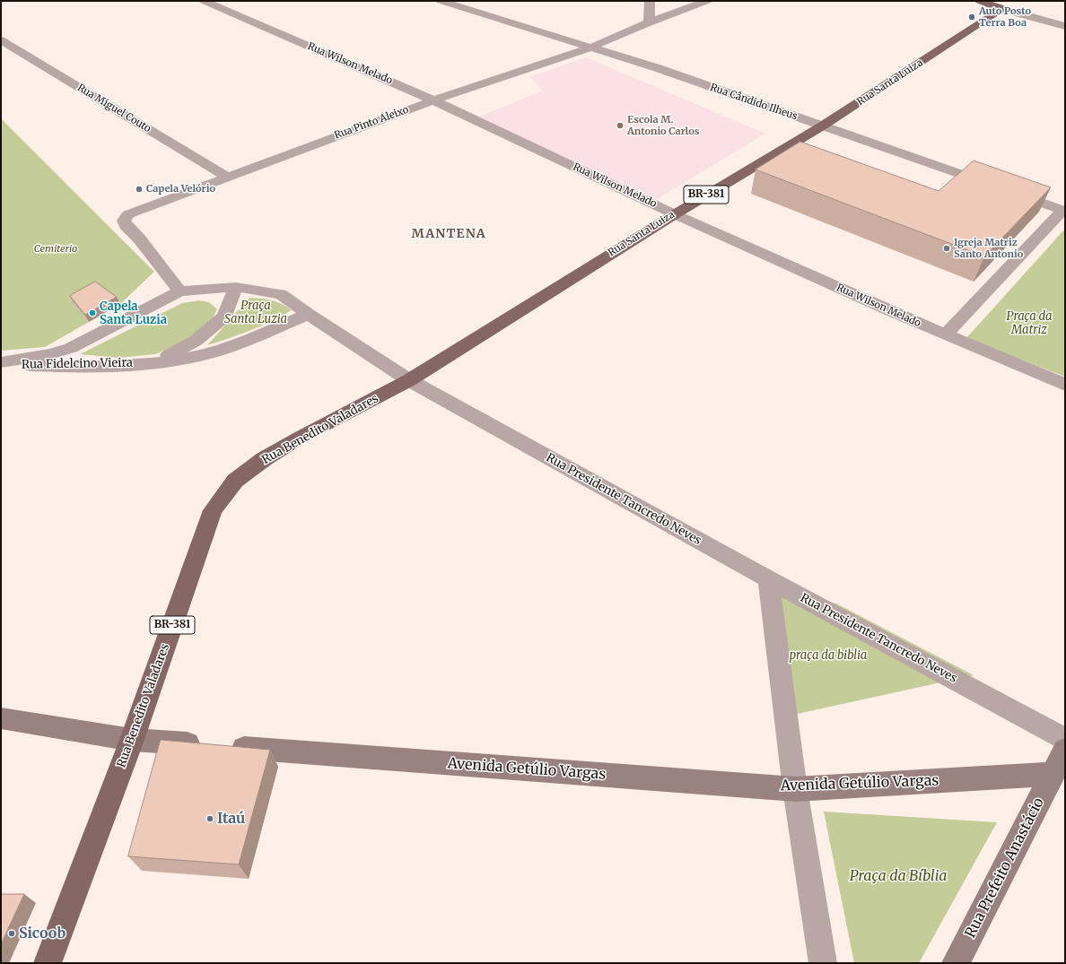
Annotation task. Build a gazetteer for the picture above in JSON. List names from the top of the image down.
{
  "streets": {
    "main road": [
      "Rua Santa Luiza",
      "BR-381",
      "Rua Benedito Valadares",
      "Avenida Getúlio Vargas",
      "Rua Prefeito Anastácio"
    ],
    "street": [
      "Rua Wilson Melado",
      "Rua Cândido Ilheus",
      "Rua Miguel Couto",
      "Rua Pinto Aleixo",
      "Rua Fidelcino Vieira",
      "Rua Presidente Tancredo Neves"
    ]
  },
  "crossings": [
    ["Rua Wilson Melado", "Rua Santa Luiza"],
    ["Rua Wilson Melado", "Rua Pinto Aleixo"],
    ["Rua Santa Luiza", "Rua Cândido Ilheus"],
    ["Rua Santa Luiza", "Rua Benedito Valadares"],
    ["Rua Santa Luiza", "Rua Presidente Tancredo Neves"],
    ["Rua Cândido Ilheus", "Rua Pinto Aleixo"],
    ["Rua Miguel Couto", "Rua Pinto Aleixo"],
    ["Rua Pinto Aleixo", "Rua Fidelcino Vieira"],
    ["Rua Pinto Aleixo", "Rua Presidente Tancredo Neves"],
    ["Rua Fidelcino Vieira", "Rua Presidente Tancredo Neves"],
    ["Rua Benedito Valadares", "Rua Presidente Tancredo Neves"],
    ["Rua Benedito Valadares", "Avenida Getúlio Vargas"],
    ["Avenida Getúlio Vargas", "Rua Prefeito Anastácio"]
  ],
  "districts": ["MANTENA"],
  "parks": [
    "Cemiterio",
    "Praça Santa Luzia",
    "Praça da Matriz",
    "praça da biblia",
    "Praça da Bíblia"
  ],
  "places": [
    "Auto Posto Terra Boa",
    "Escola M. Antonio Carlos",
    "Capela Velório",
    "Igreja Matriz Santo Antonio",
    "Capela Santa Luzia",
    "Itaú",
    "Sicoob"
  ]
}
